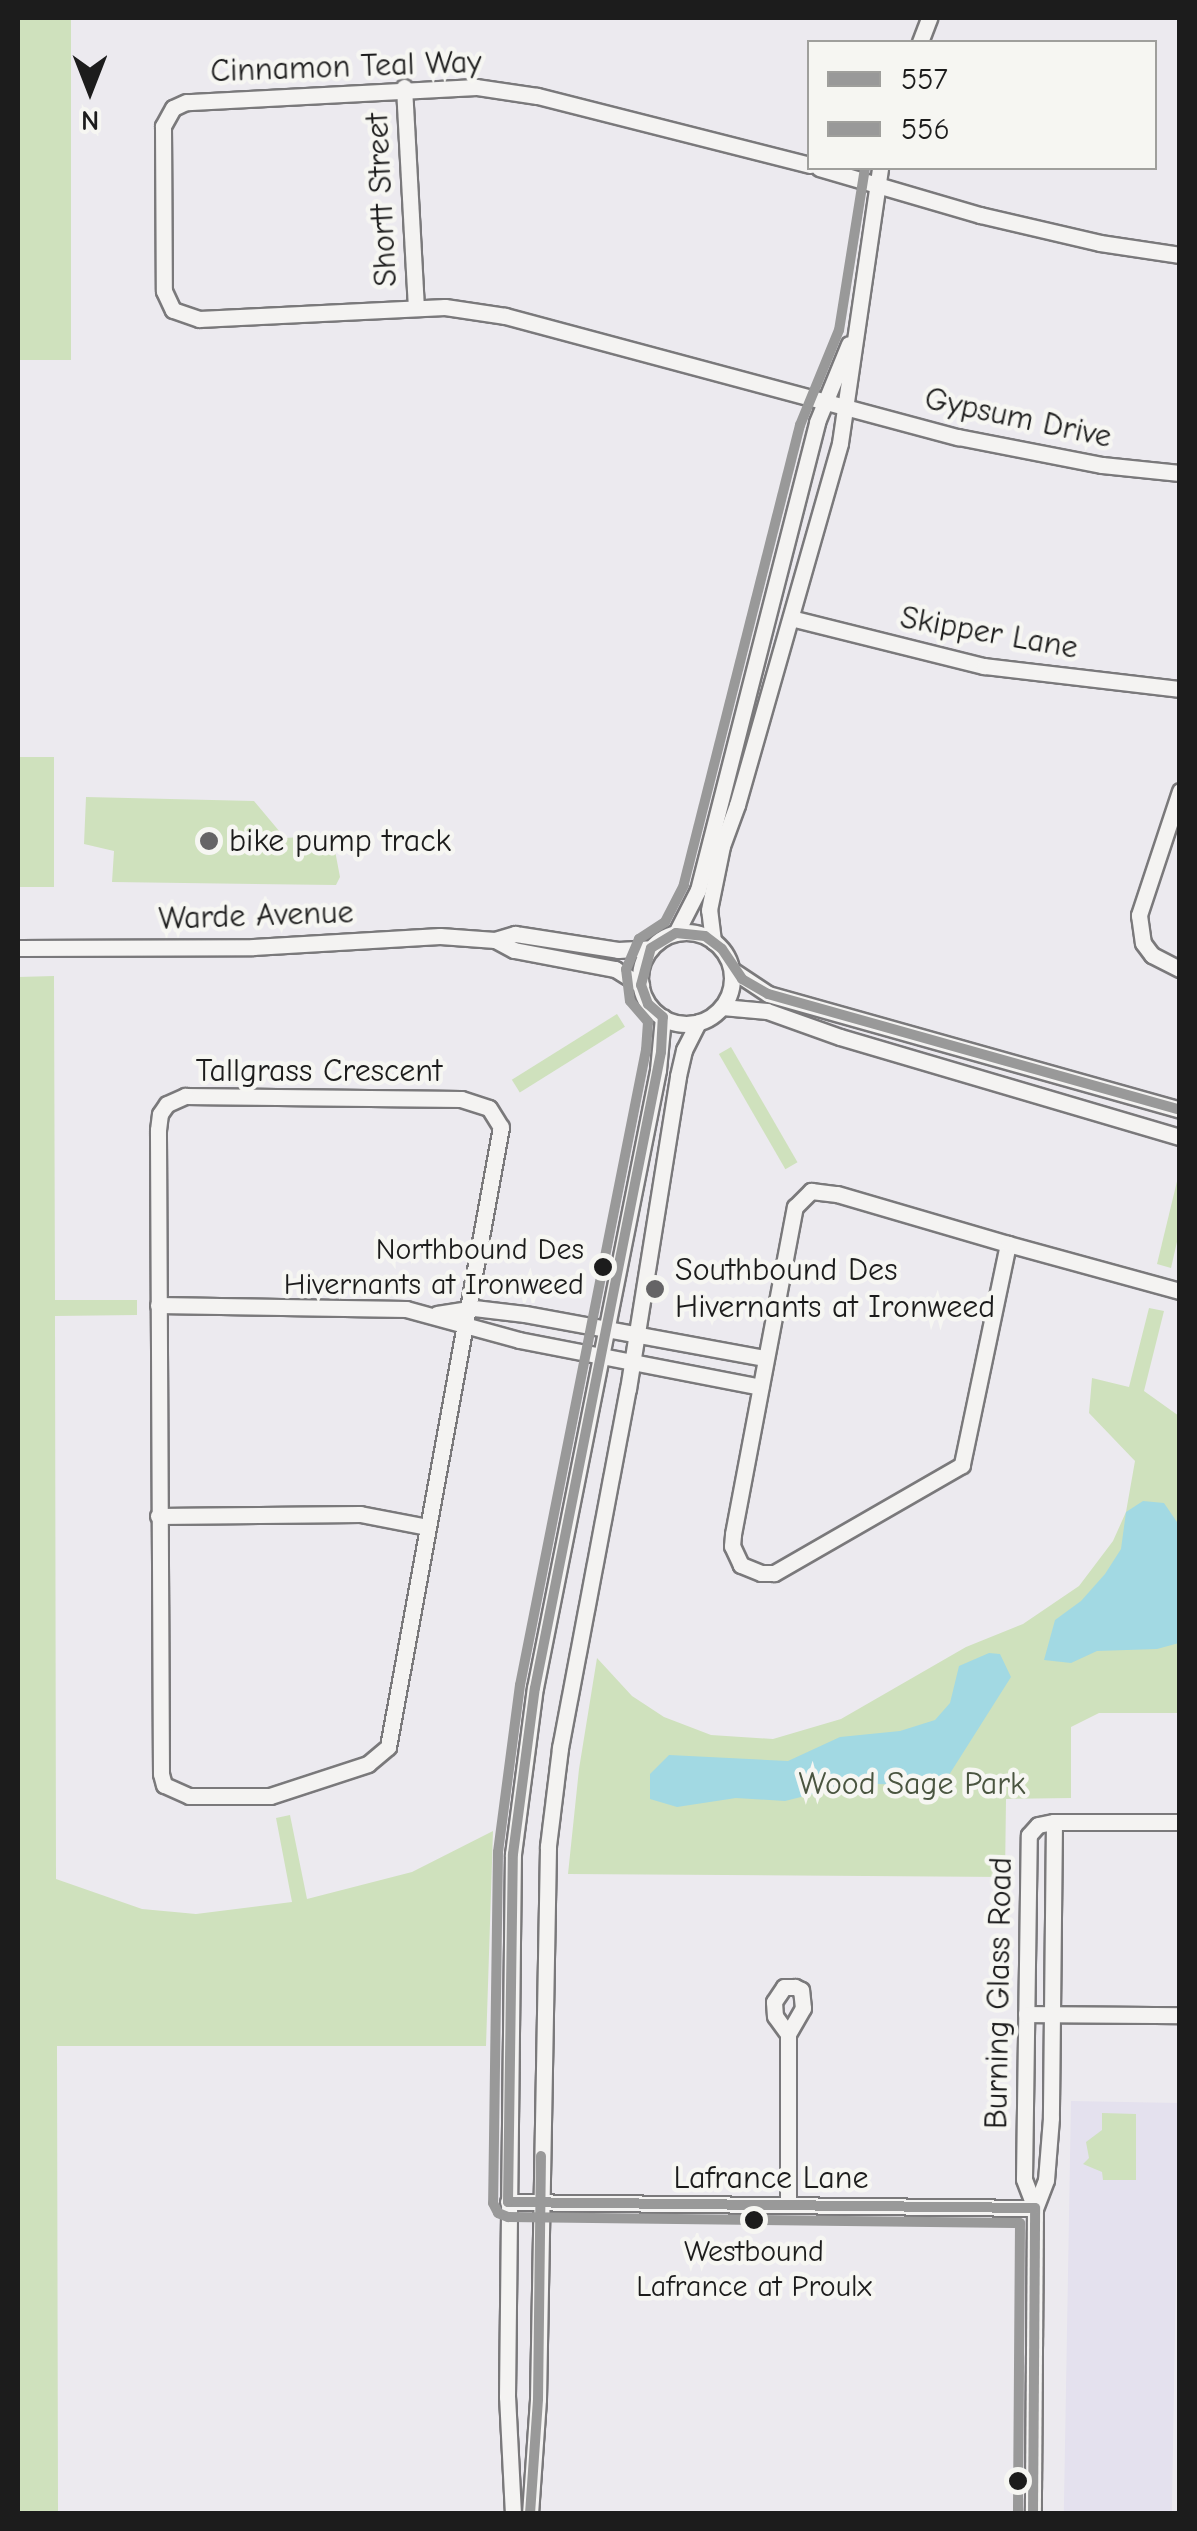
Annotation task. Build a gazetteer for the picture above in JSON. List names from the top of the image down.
{
  "streets": {
    "street": [
      "Cinnamon Teal Way",
      "Shortt Street",
      "Gypsum Drive",
      "Skipper Lane",
      "Warde Avenue",
      "Tallgrass Crescent",
      "Burning Glass Road",
      "Lafrance Lane"
    ]
  },
  "crossings": [
    ["Cinnamon Teal Way", "Shortt Street"],
    ["Cinnamon Teal Way", "Gypsum Drive"],
    ["Burning Glass Road", "Lafrance Lane"]
  ],
  "parks": ["Wood Sage Park"],
  "places": [
    "bike pump track",
    "Northbound Des Hivernants at Ironweed",
    "Southbound Des Hivernants at Ironweed",
    "Westbound Lafrance at Proulx"
  ],
  "lines": ["transit line 556", "transit line 557"],
  "legend": ["557", "556"],
  "north": "bottom"
}
